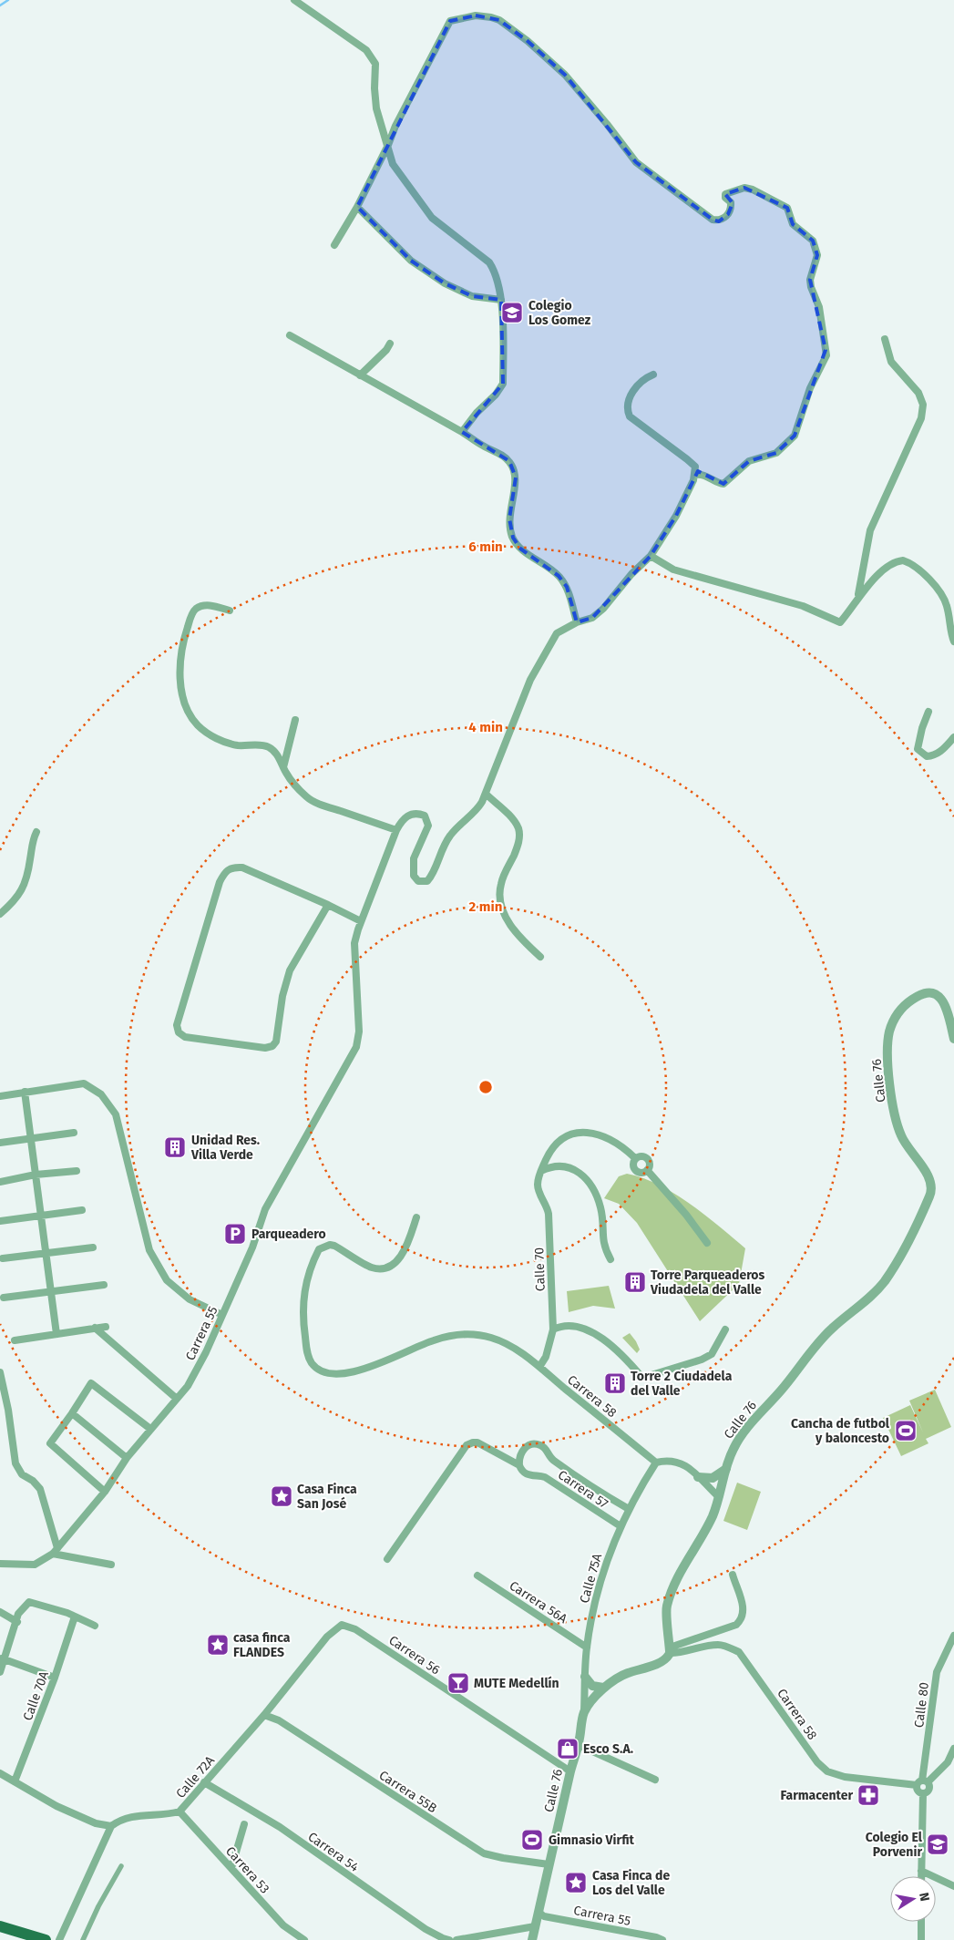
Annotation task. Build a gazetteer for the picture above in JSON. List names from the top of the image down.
{
  "streets": {
    "street": [
      "Calle 76",
      "Calle 70",
      "Carrera 55",
      "Carrera 58",
      "Carrera 57",
      "Calle 75A",
      "Carrera 56A",
      "Carrera 56",
      "Calle 70A",
      "Calle 80",
      "Calle 72A",
      "Carrera 55B",
      "Carrera 54",
      "Carrera 53"
    ]
  },
  "crossings": [
    ["Calle 76", "Carrera 55"],
    ["Calle 76", "Carrera 58"],
    ["Calle 76", "Calle 75A"],
    ["Calle 76", "Carrera 56"],
    ["Calle 76", "Carrera 55B"],
    ["Calle 70", "Carrera 58"],
    ["Carrera 58", "Calle 75A"],
    ["Carrera 57", "Calle 75A"],
    ["Calle 75A", "Carrera 56A"],
    ["Carrera 56", "Calle 72A"],
    ["Calle 72A", "Carrera 55B"],
    ["Calle 72A", "Carrera 54"],
    ["Calle 72A", "Carrera 53"]
  ],
  "places": {
    "school or university": ["Colegio Los Gomez", "Colegio El Porvenir"],
    "building": ["Unidad Res. Villa Verde", "Torre Parqueaderos Viudadela del Valle", "Torre 2 Ciudadela del Valle"],
    "parking": ["Parqueadero"],
    "sports": ["Cancha de futbol y baloncesto", "Gimnasio Virfit"],
    "place": ["Casa Finca San José", "casa finca FLANDES", "Casa Finca de Los del Valle"],
    "bar": ["MUTE Medellín"],
    "shop": ["Esco S.A."],
    "pharmacy": ["Farmacenter"]
  },
  "north": "right",
  "rings": ["6 min", "4 min", "2 min"]
}
